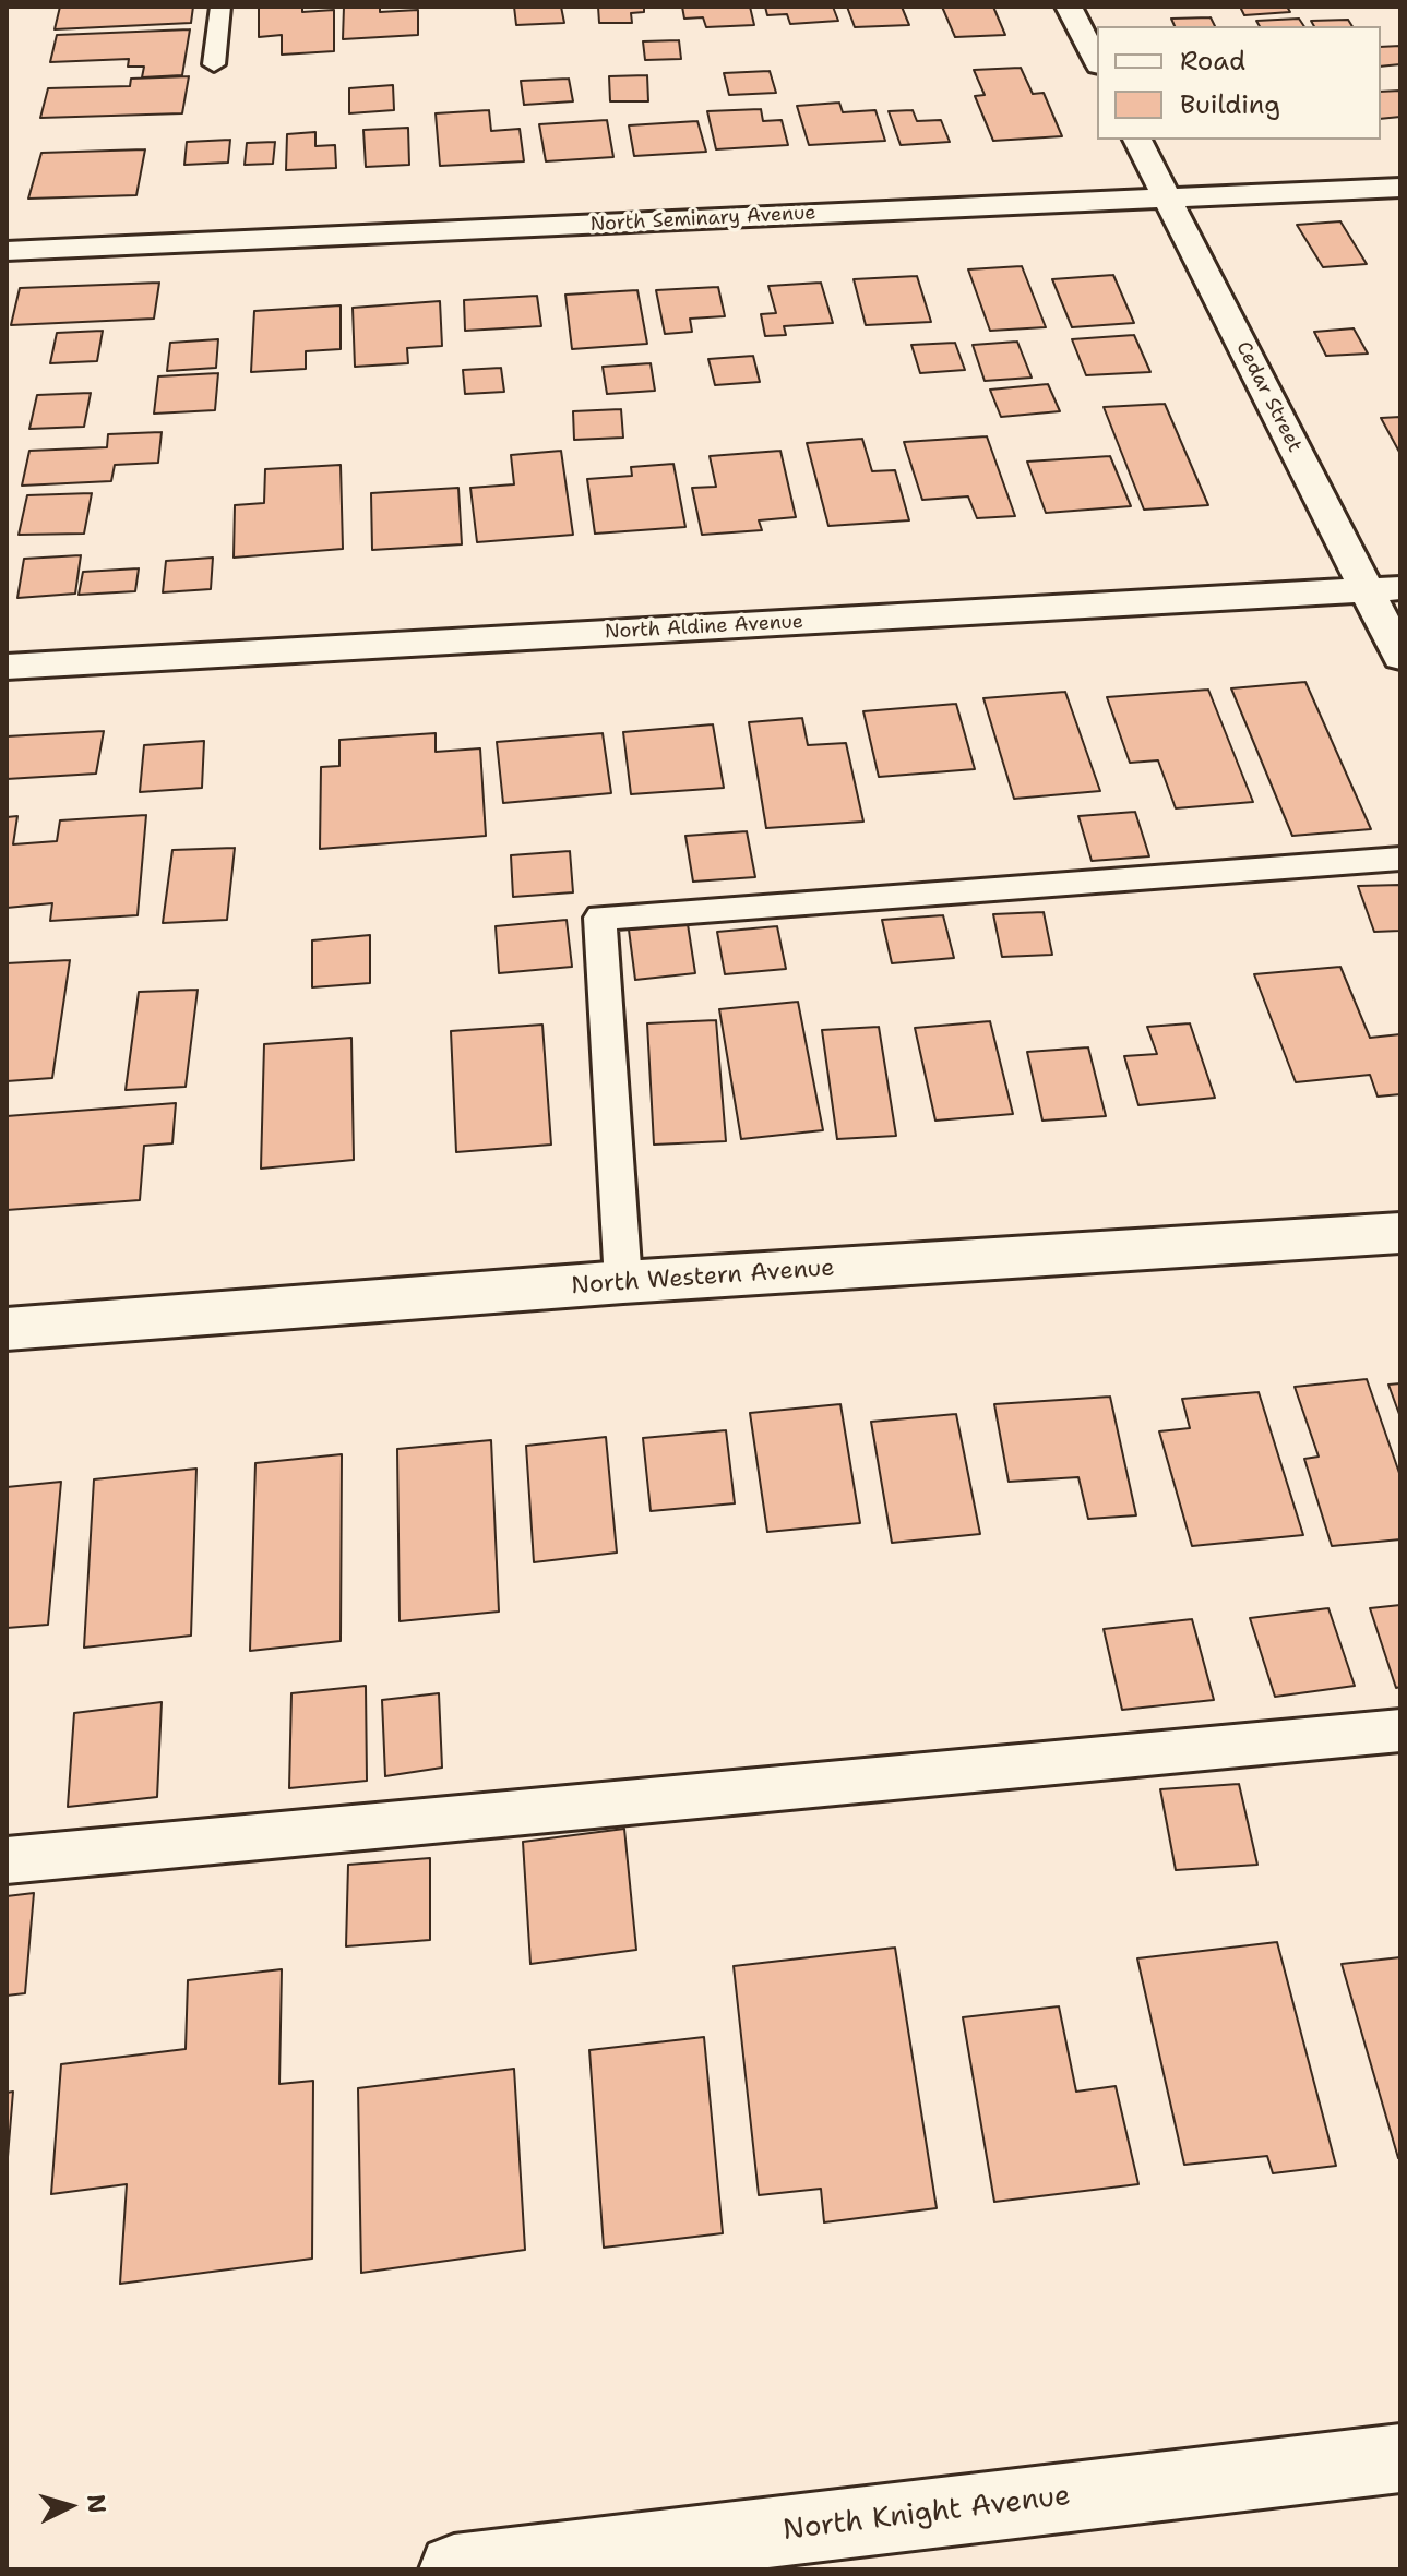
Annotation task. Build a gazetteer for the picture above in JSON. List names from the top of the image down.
{
  "streets": {
    "street": [
      "North Seminary Avenue",
      "Cedar Street",
      "North Aldine Avenue",
      "North Western Avenue",
      "North Knight Avenue"
    ]
  },
  "crossings": [
    ["North Seminary Avenue", "Cedar Street"],
    ["Cedar Street", "North Aldine Avenue"]
  ],
  "legend": ["Road", "Building"],
  "north": "right"
}
